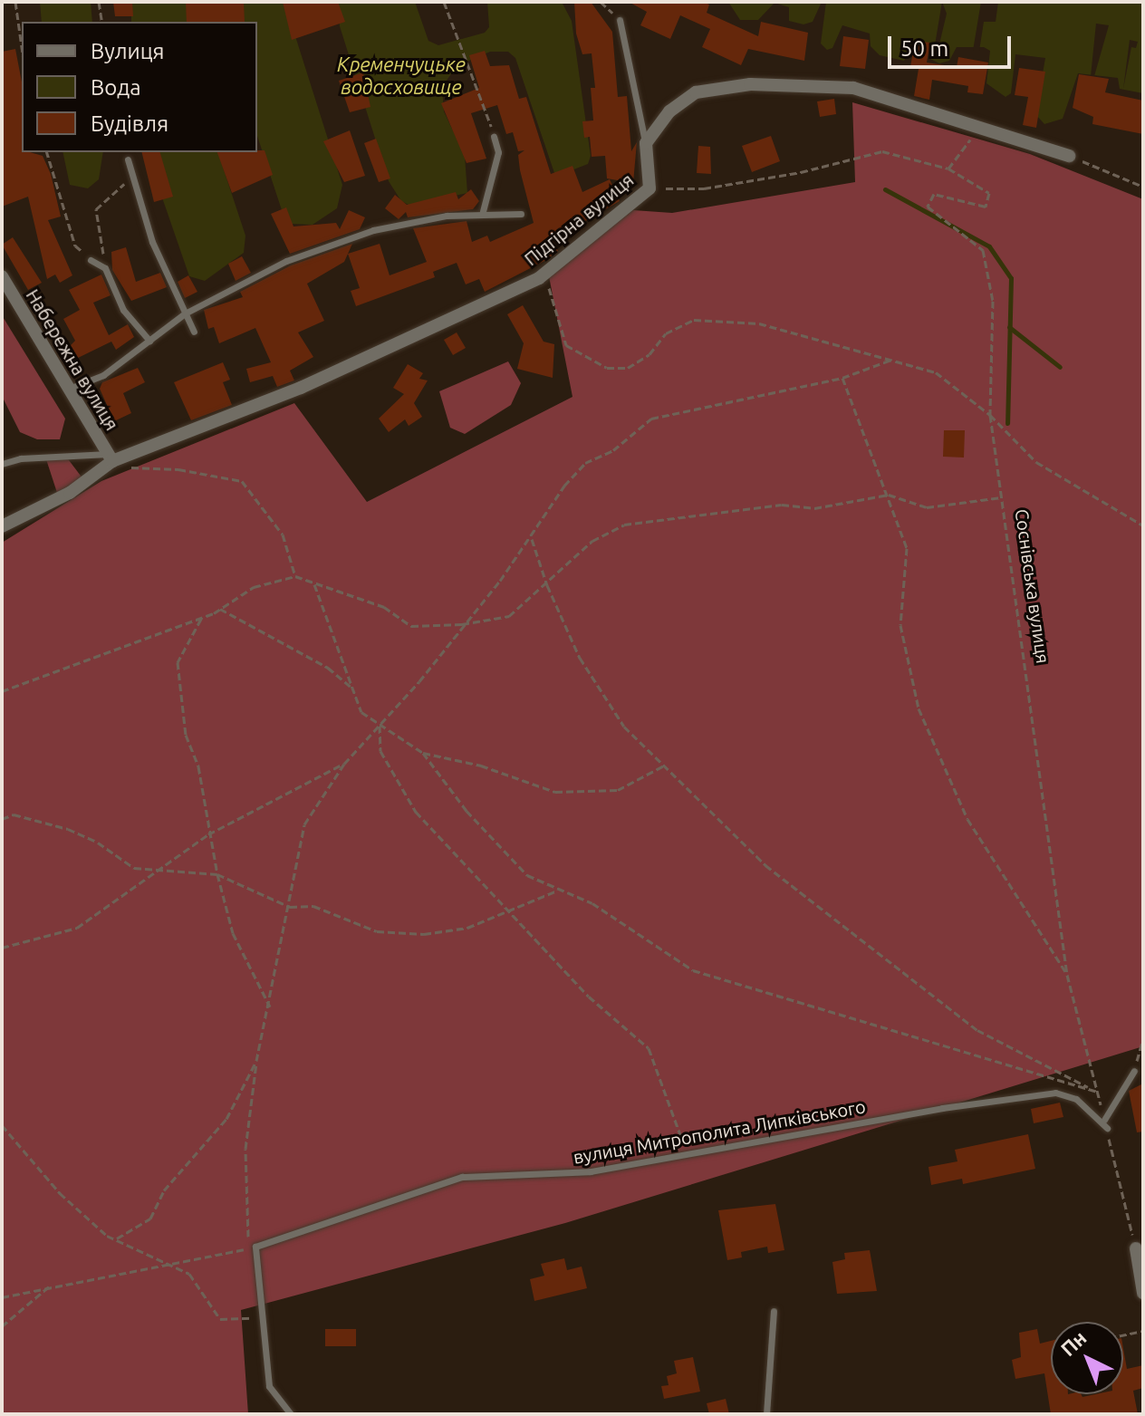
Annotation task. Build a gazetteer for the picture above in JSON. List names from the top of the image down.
{
  "streets": {
    "street": ["Підгірна вулиця", "Набережна вулиця"],
    "lane": ["вулиця Митрополита Липківського"],
    "path": ["Соснівська вулиця"]
  },
  "crossings": [
    ["Підгірна вулиця", "Набережна вулиця"],
    ["Соснівська вулиця", "вулиця Митрополита Липківського"]
  ],
  "water": ["Кременчуцьке водосховище"],
  "legend": ["Вулиця", "Вода", "Будівля"],
  "scale_bar": "50 m",
  "north": "top left"
}
